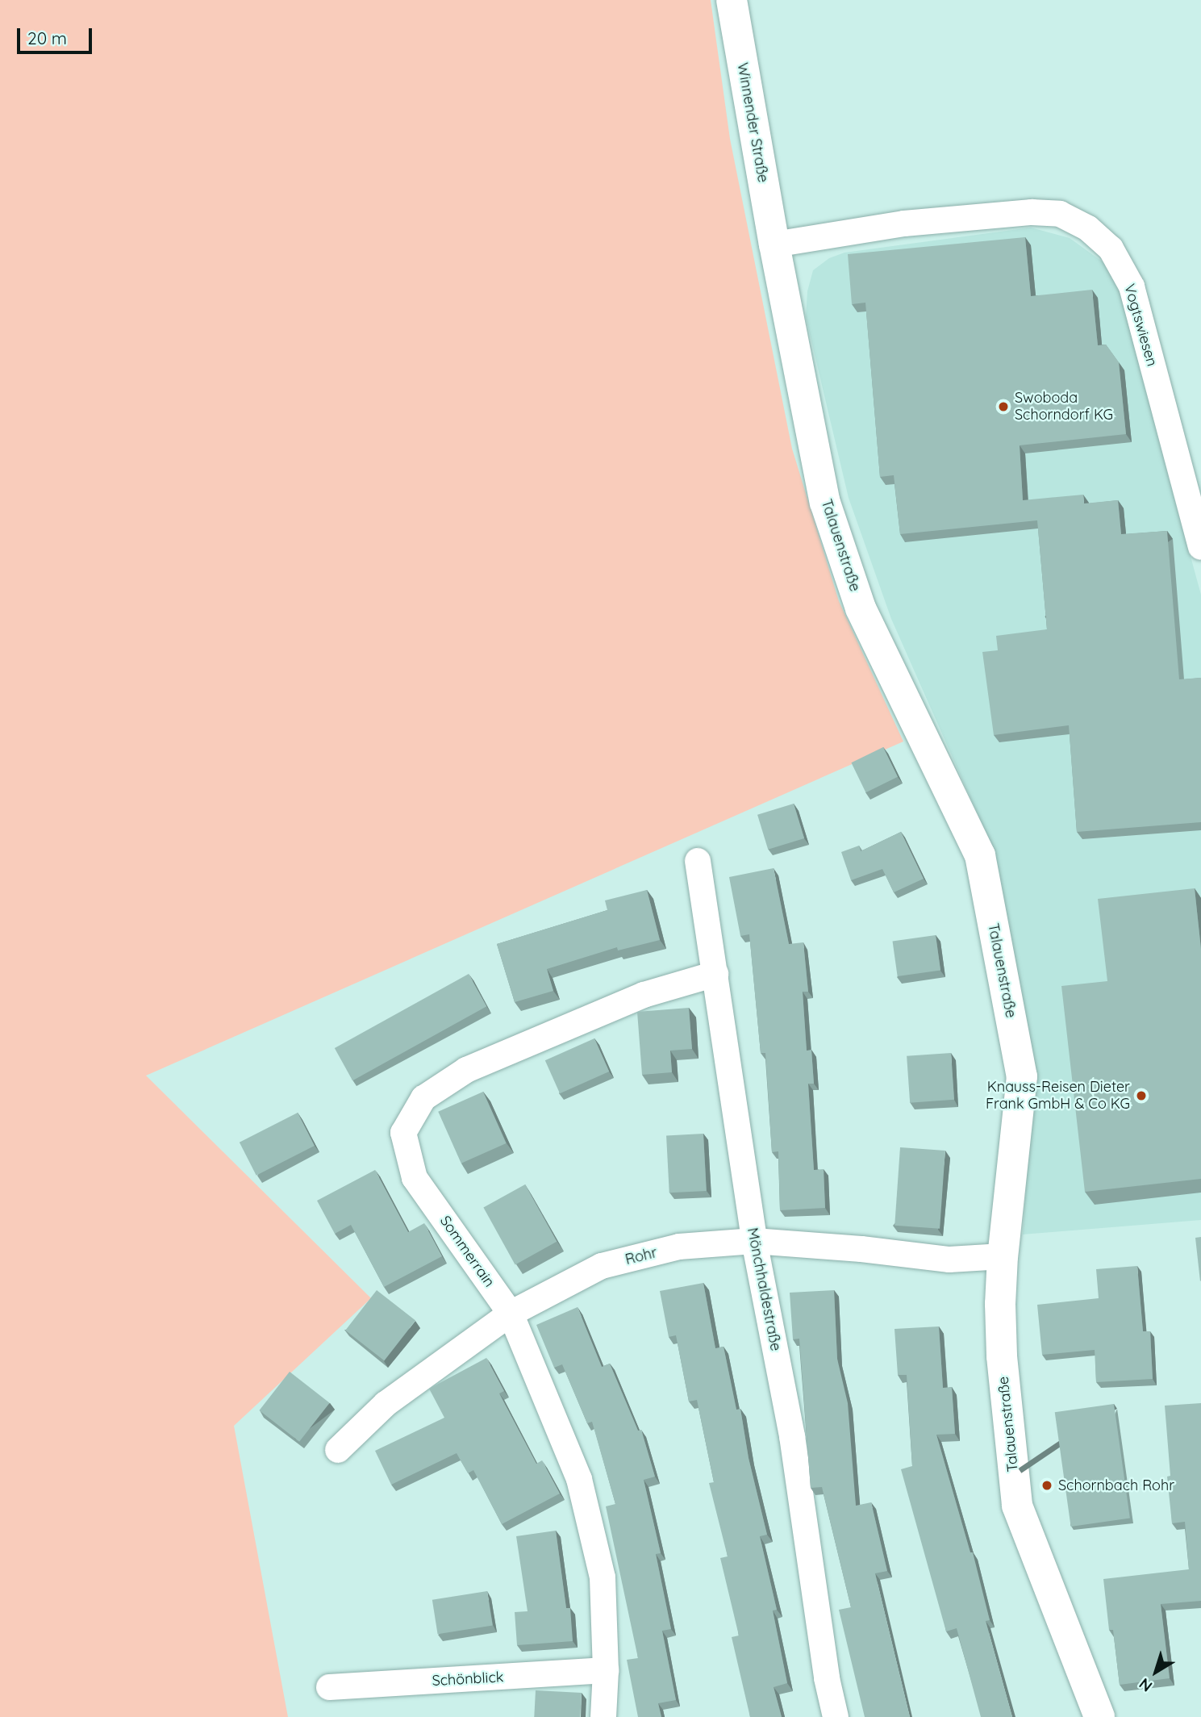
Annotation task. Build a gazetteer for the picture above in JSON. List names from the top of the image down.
{
  "streets": {
    "street": [
      "Winnender Straße",
      "Vogtswiesen",
      "Talauenstraße",
      "Sommerrain",
      "Rohr",
      "Mönchhaldestraße",
      "Schönblick"
    ]
  },
  "crossings": [
    ["Winnender Straße", "Vogtswiesen"],
    ["Winnender Straße", "Talauenstraße"],
    ["Vogtswiesen", "Talauenstraße"],
    ["Talauenstraße", "Rohr"],
    ["Sommerrain", "Rohr"],
    ["Sommerrain", "Mönchhaldestraße"],
    ["Sommerrain", "Schönblick"],
    ["Rohr", "Mönchhaldestraße"]
  ],
  "places": ["Swoboda Schorndorf KG", "Knauss-Reisen Dieter Frank GmbH & Co KG", "Schornbach Rohr"],
  "scale_bar": "20 m",
  "north": "bottom left"
}
